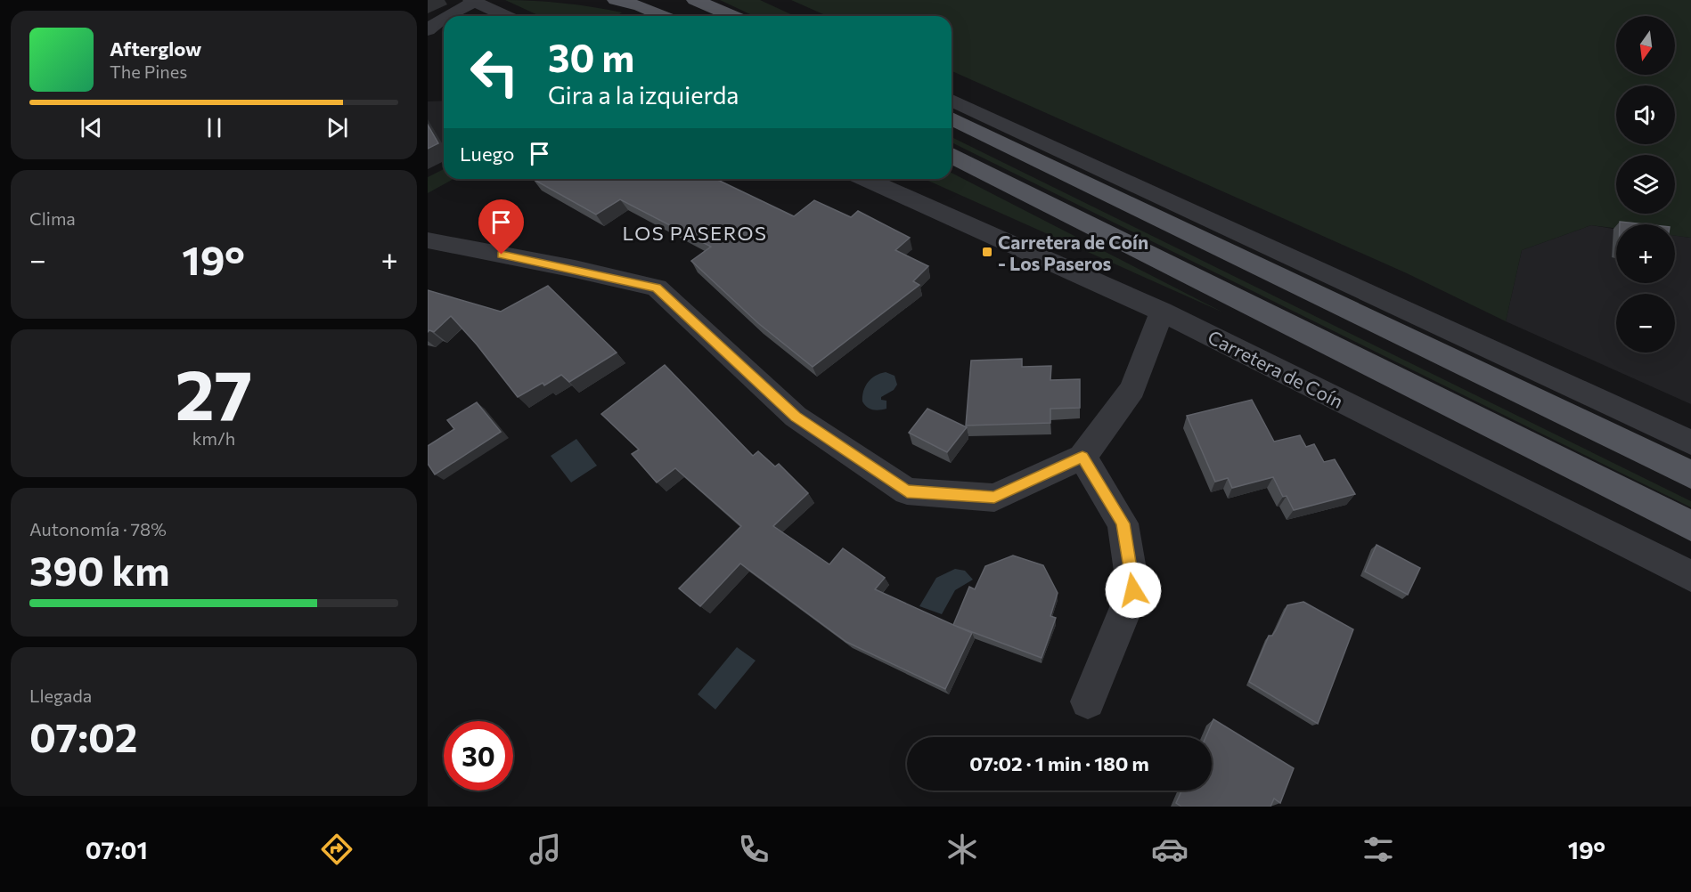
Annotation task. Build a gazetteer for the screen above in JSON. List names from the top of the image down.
{
  "streets": {
    "street": ["Carretera de Coín"]
  },
  "districts": ["LOS PASEROS"],
  "places": {
    "transit": ["Carretera de Coín - Los Paseros"]
  },
  "north": "bottom",
  "page": {
    "map_buttons": ["+", "−"],
    "turn": ["30 m", "Gira a la izquierda"],
    "song": ["Afterglow", "The Pines"],
    "then": "Luego",
    "tile": [
      "Clima",
      ["27", "km/h"],
      ["Autonomía · 78%", "390 km"],
      ["Llegada", "07:02"]
    ],
    "heat": ["−", "19°", "+"],
    "limit": "30",
    "trip": "07:02 · 1 min · 180 m",
    "tabs": ["07:01", "19°"]
  }
}
